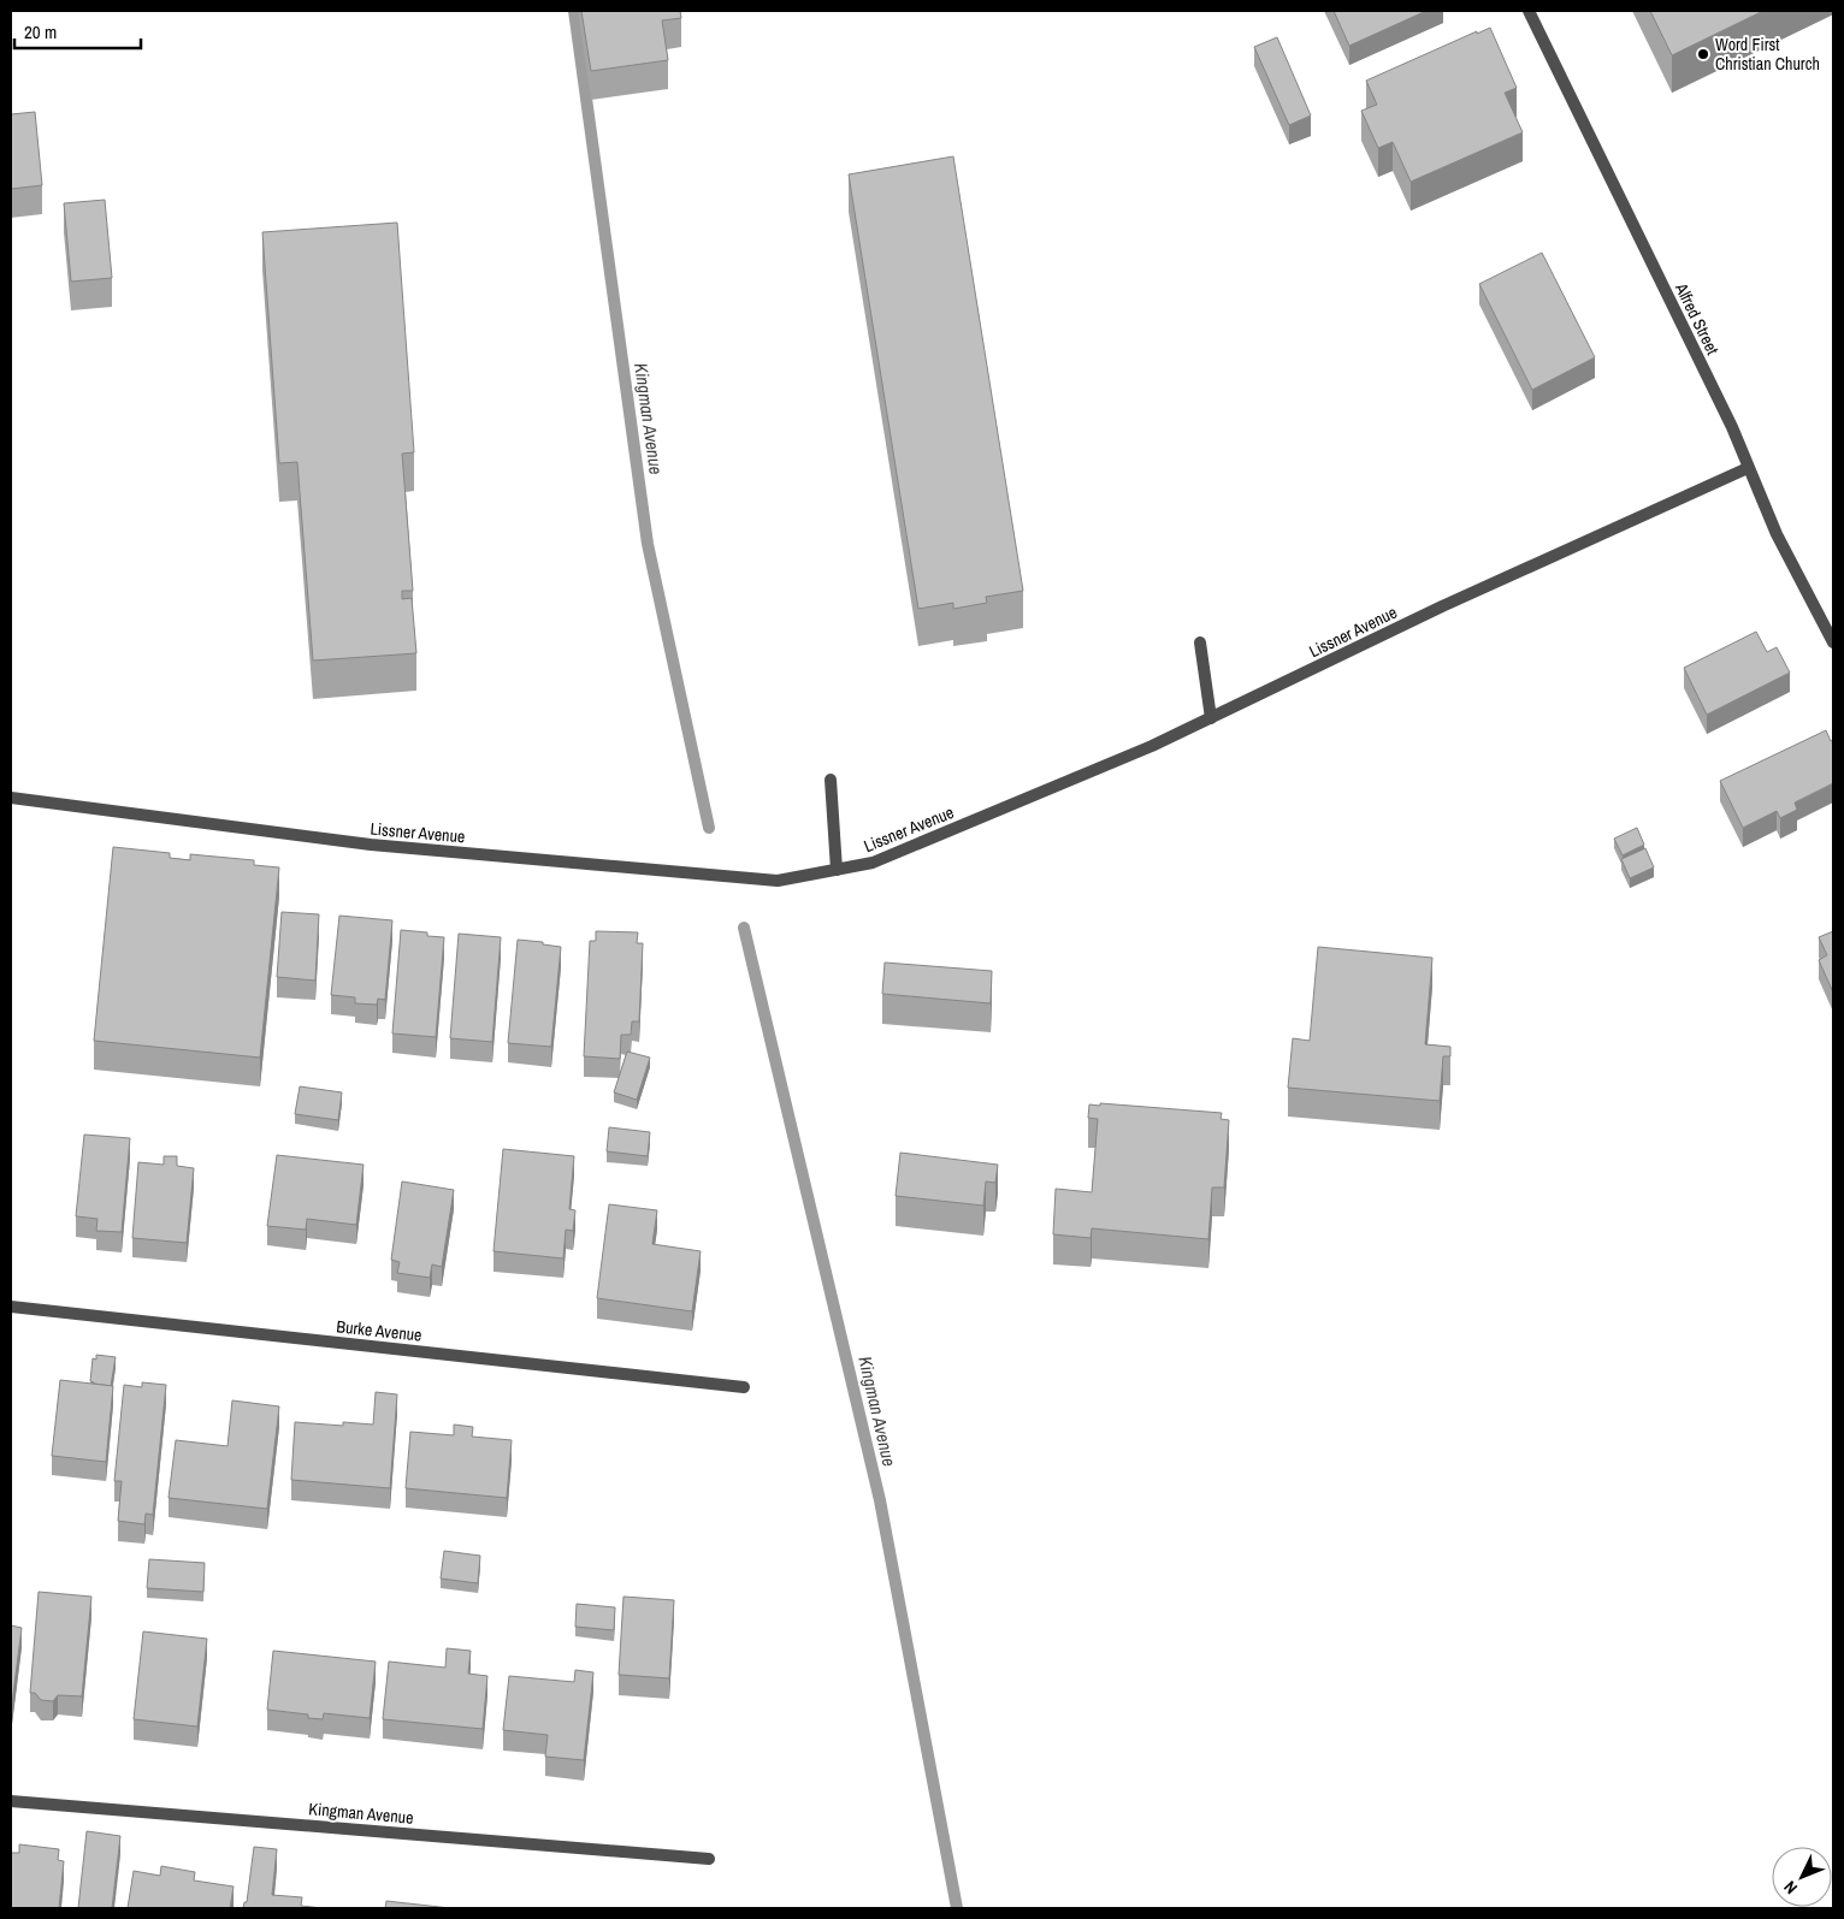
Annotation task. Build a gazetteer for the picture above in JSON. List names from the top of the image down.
{
  "streets": {
    "street": [
      "Alfred Street",
      "Lissner Avenue",
      "Burke Avenue",
      "Kingman Avenue"
    ]
  },
  "crossings": [
    ["Alfred Street", "Lissner Avenue"]
  ],
  "water": ["Kingman Avenue"],
  "places": ["Word First Christian Church"],
  "scale_bar": "20 m",
  "north": "bottom left"
}
